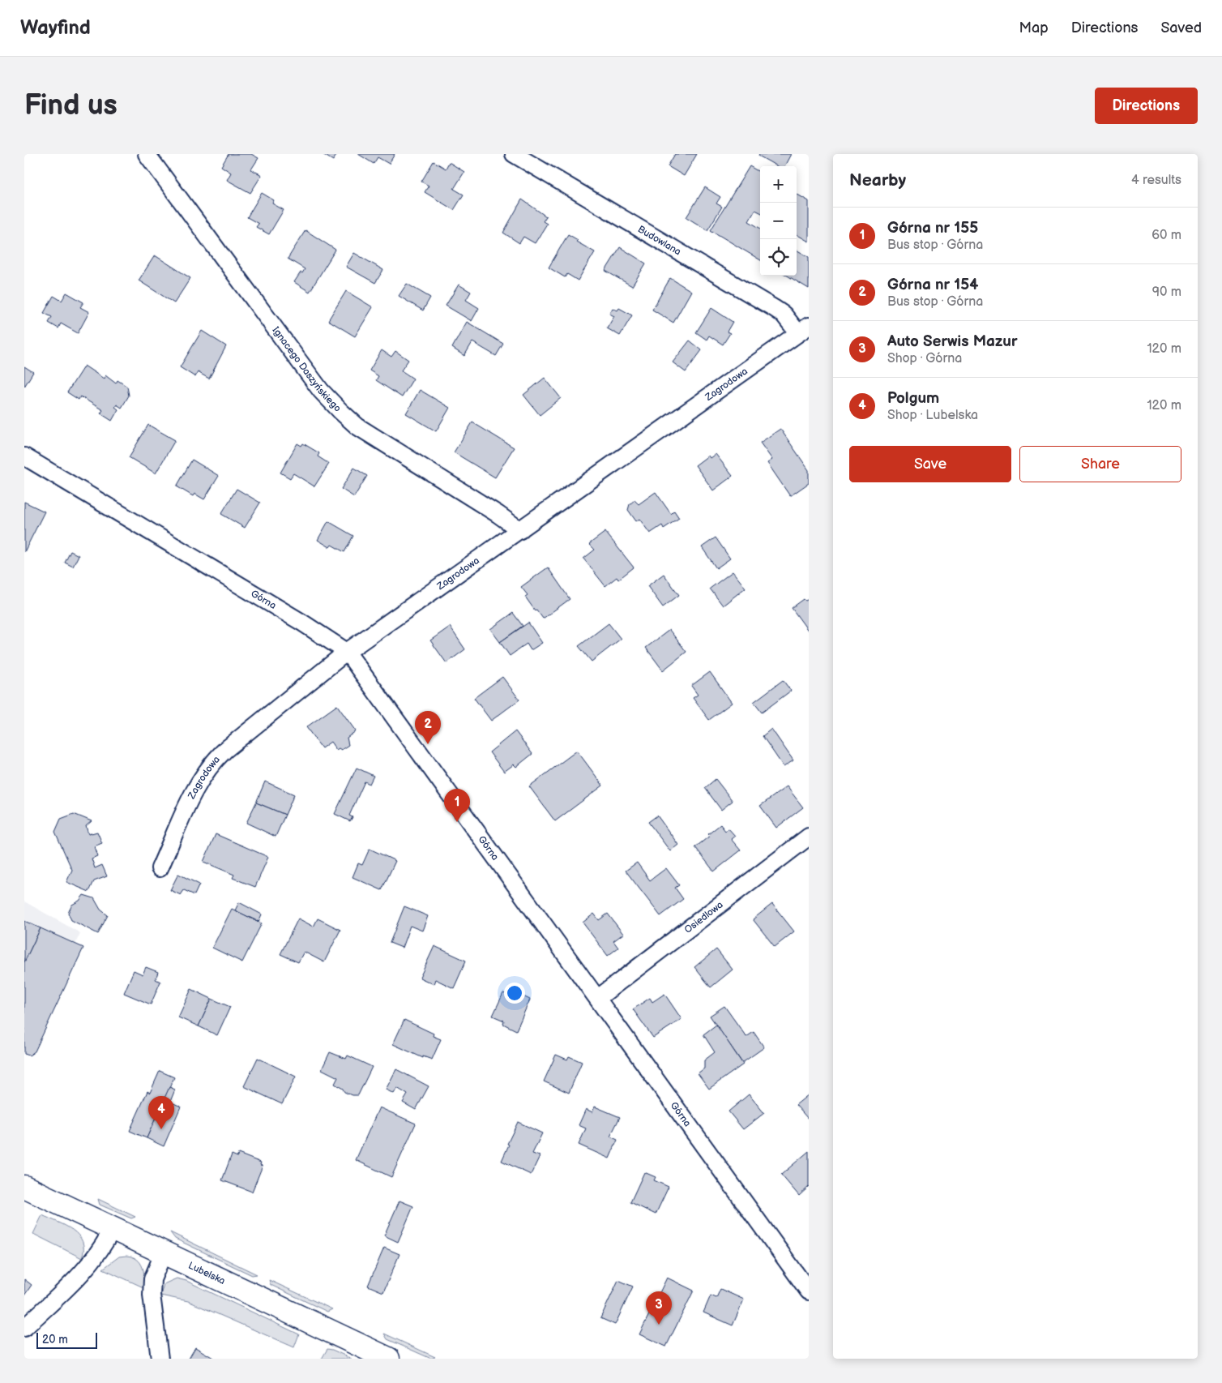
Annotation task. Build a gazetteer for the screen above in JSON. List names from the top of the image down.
{
  "streets": {
    "main road": ["Lubelska"],
    "street": [
      "Budowlana",
      "Ignacego Daszyńskiego",
      "Zagrodowa",
      "Górna",
      "Osiedlowa"
    ]
  },
  "crossings": [
    ["Budowlana", "Zagrodowa"],
    ["Ignacego Daszyńskiego", "Zagrodowa"],
    ["Zagrodowa", "Górna"],
    ["Górna", "Osiedlowa"]
  ],
  "scale_bar": "20 m",
  "page": {
    "header": "Wayfind",
    "nav": ["Map", "Directions", "Saved"],
    "buttons": [
      "Directions",
      ["Save", "Share"]
    ],
    "title": "Find us",
    "heading": ["Nearby", "4 results"],
    "map_buttons": ["+", "−"],
    "list": [
      {
        "mark": "1",
        "name": "Górna nr 155",
        "note": "Bus stop · Górna",
        "value": "60 m"
      },
      {
        "mark": "2",
        "name": "Górna nr 154",
        "note": "Bus stop · Górna",
        "value": "90 m"
      },
      {
        "mark": "3",
        "name": "Auto Serwis Mazur",
        "note": "Shop · Górna",
        "value": "120 m"
      },
      {
        "mark": "4",
        "name": "Polgum",
        "note": "Shop · Lubelska",
        "value": "120 m"
      }
    ],
    "pins": [
      "2",
      "1",
      "4",
      "3"
    ],
    "scale": "20 m"
  }
}
